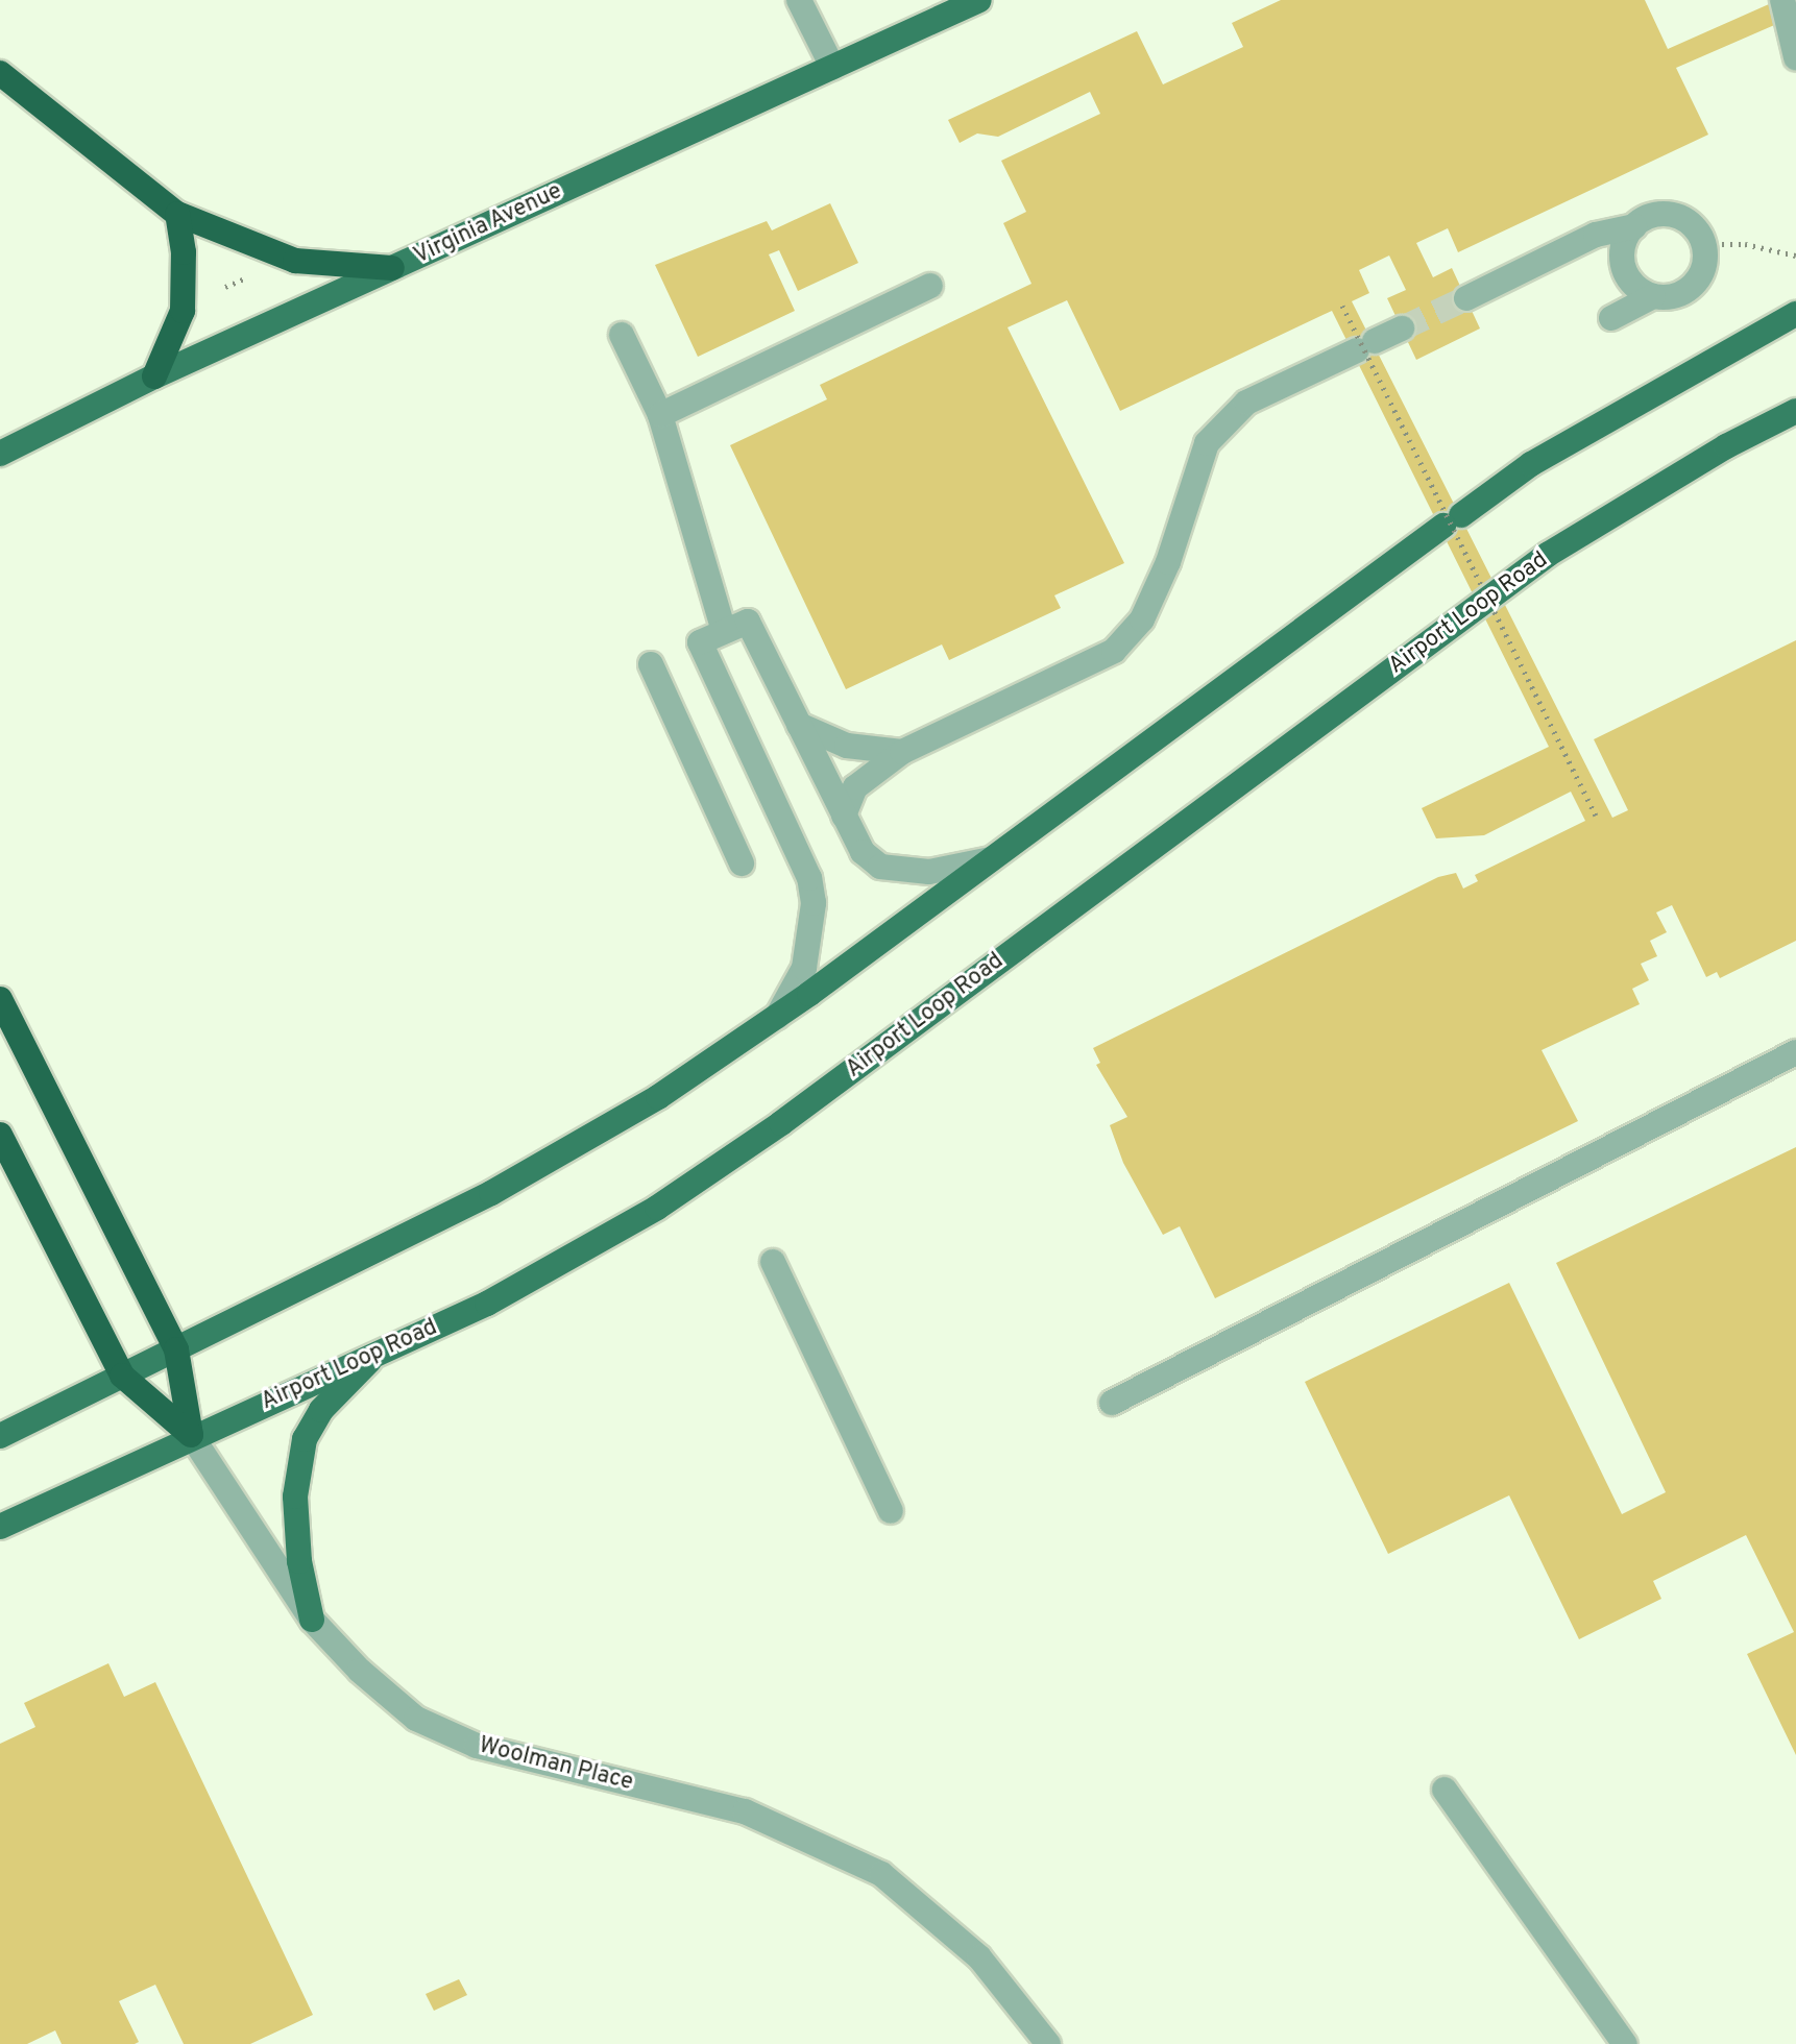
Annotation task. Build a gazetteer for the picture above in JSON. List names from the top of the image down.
{
  "streets": {
    "main road": ["Virginia Avenue", "Airport Loop Road"],
    "street": ["Woolman Place"]
  },
  "crossings": [
    ["Airport Loop Road", "Woolman Place"]
  ]
}
